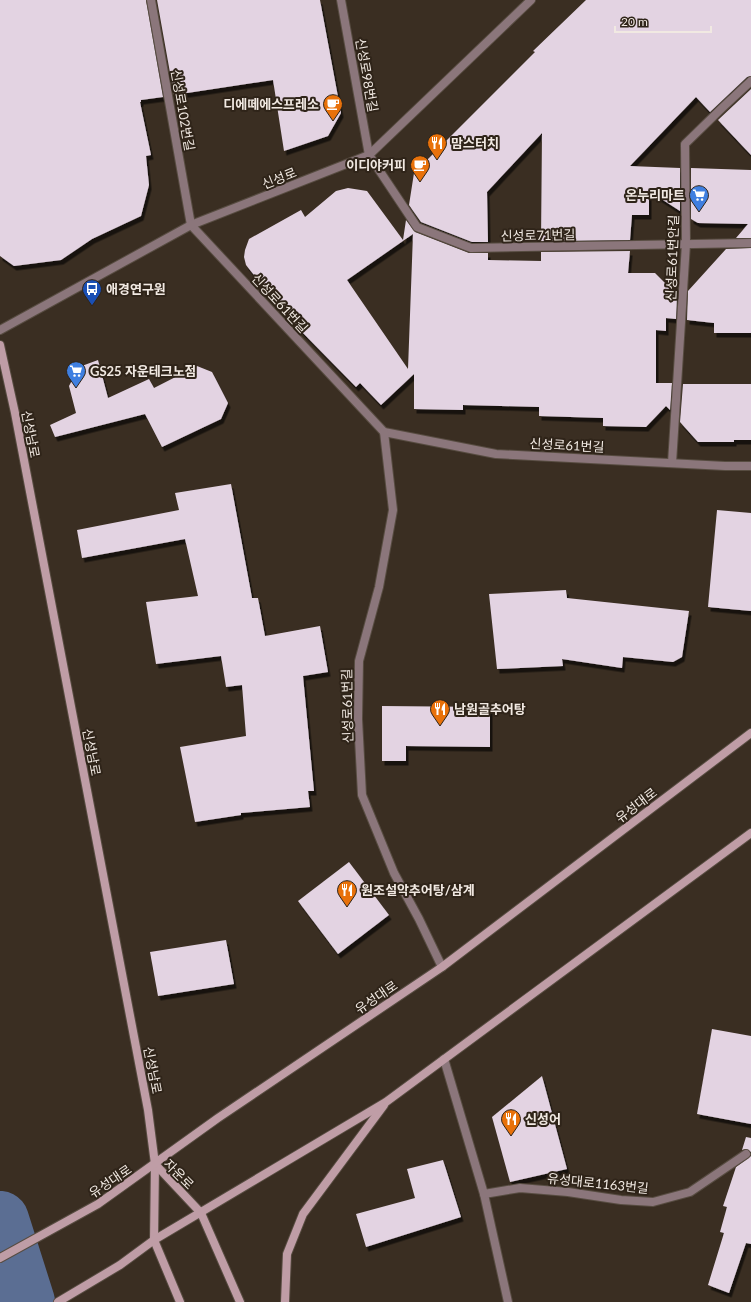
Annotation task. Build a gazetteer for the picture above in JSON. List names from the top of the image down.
{
  "streets": {
    "main road": ["신성남로", "유성대로", "자운로"],
    "street": [
      "신성로98번길",
      "신성로102번길",
      "신성로",
      "신성로71번길",
      "신성로61번안길",
      "신성로61번길",
      "유성대로1163번길"
    ]
  },
  "crossings": [
    ["신성로98번길", "신성로"],
    ["신성로98번길", "신성로71번길"],
    ["신성로102번길", "신성로"],
    ["신성로102번길", "신성로61번길"],
    ["신성로", "신성로71번길"],
    ["신성로", "신성로61번길"],
    ["신성로71번길", "신성로61번안길"],
    ["신성로61번안길", "신성로61번길"],
    ["신성로61번길", "유성대로"],
    ["신성남로", "유성대로"],
    ["신성남로", "자운로"],
    ["유성대로", "자운로"]
  ],
  "places": {
    "cafe": ["디에떼에스프레소", "이디야커피"],
    "restaurant": [
      "맘스터치",
      "남원골추어탕",
      "원조설악추어탕/삼계",
      "신성어"
    ],
    "supermarket": ["온누리마트", "GS25 자운테크노점"],
    "bus stop": ["애경연구원"]
  },
  "scale_bar": "20 m"
}
